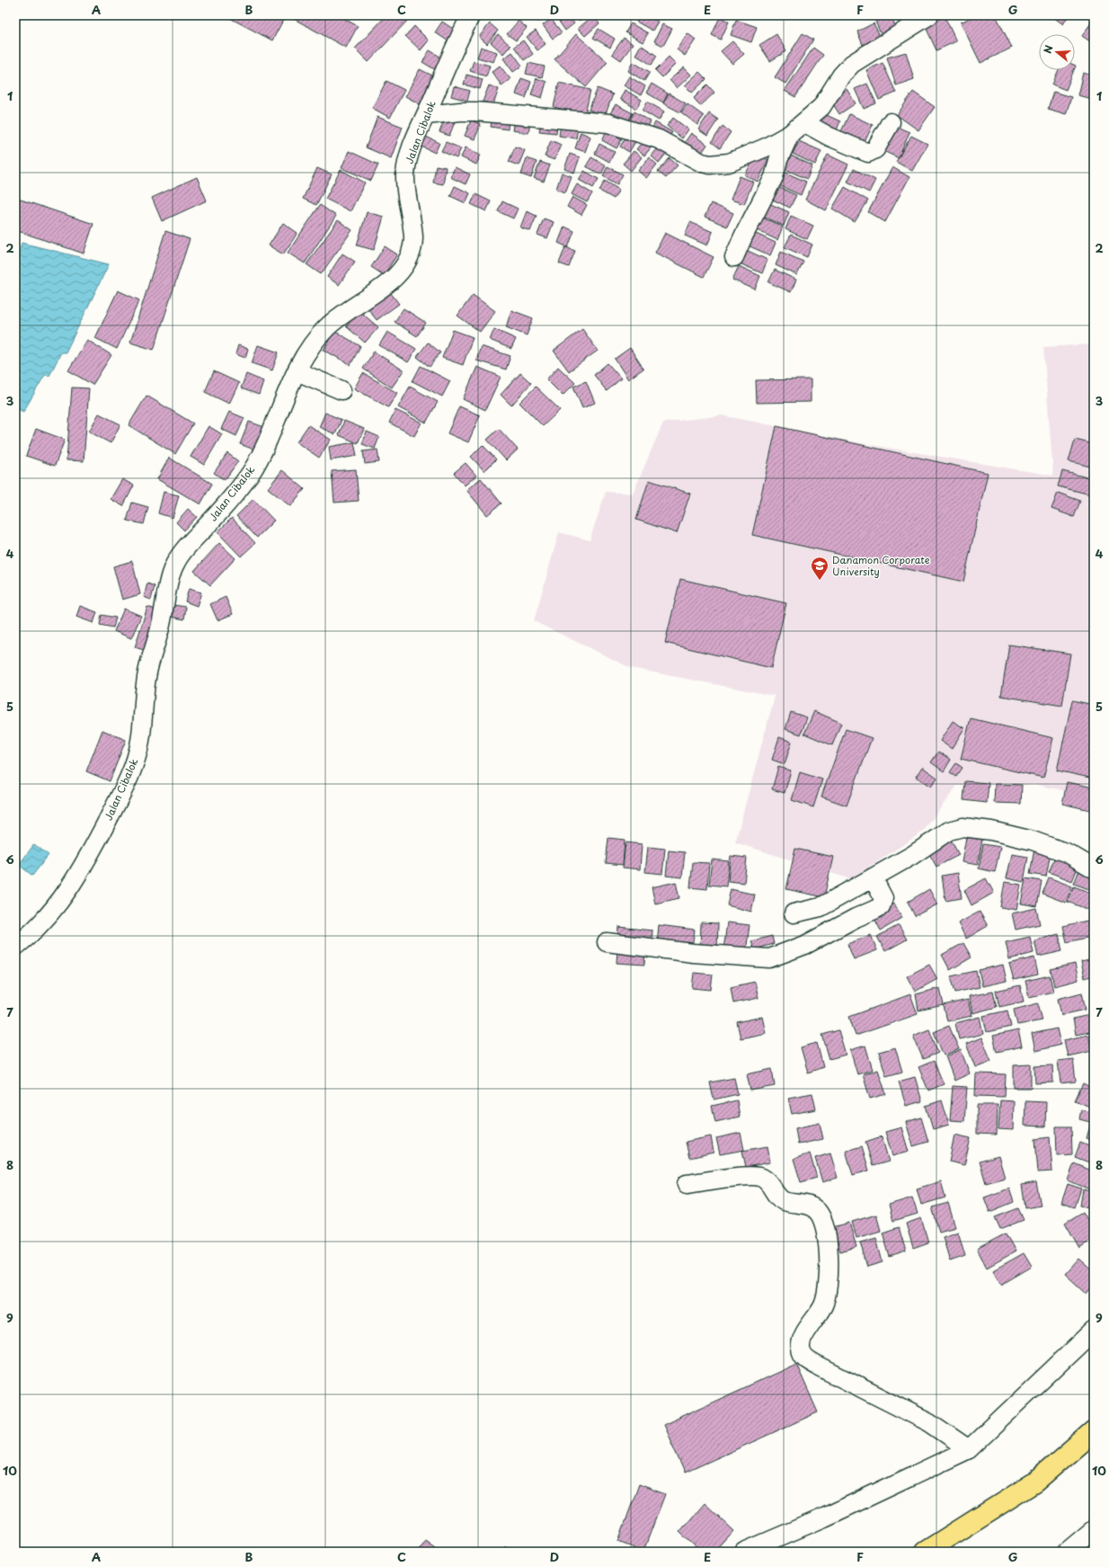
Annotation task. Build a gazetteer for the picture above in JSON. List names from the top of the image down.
{
  "streets": {
    "street": ["Jalan Cibalok"]
  },
  "places": {
    "school or university": ["Danamon Corporate University"]
  },
  "north": "left",
  "grid": {
    "columns": [
      "A",
      "B",
      "C",
      "D",
      "E",
      "F",
      "G"
    ],
    "rows": [
      "1",
      "2",
      "3",
      "4",
      "5",
      "6",
      "7",
      "8",
      "9",
      "10"
    ]
  }
}
